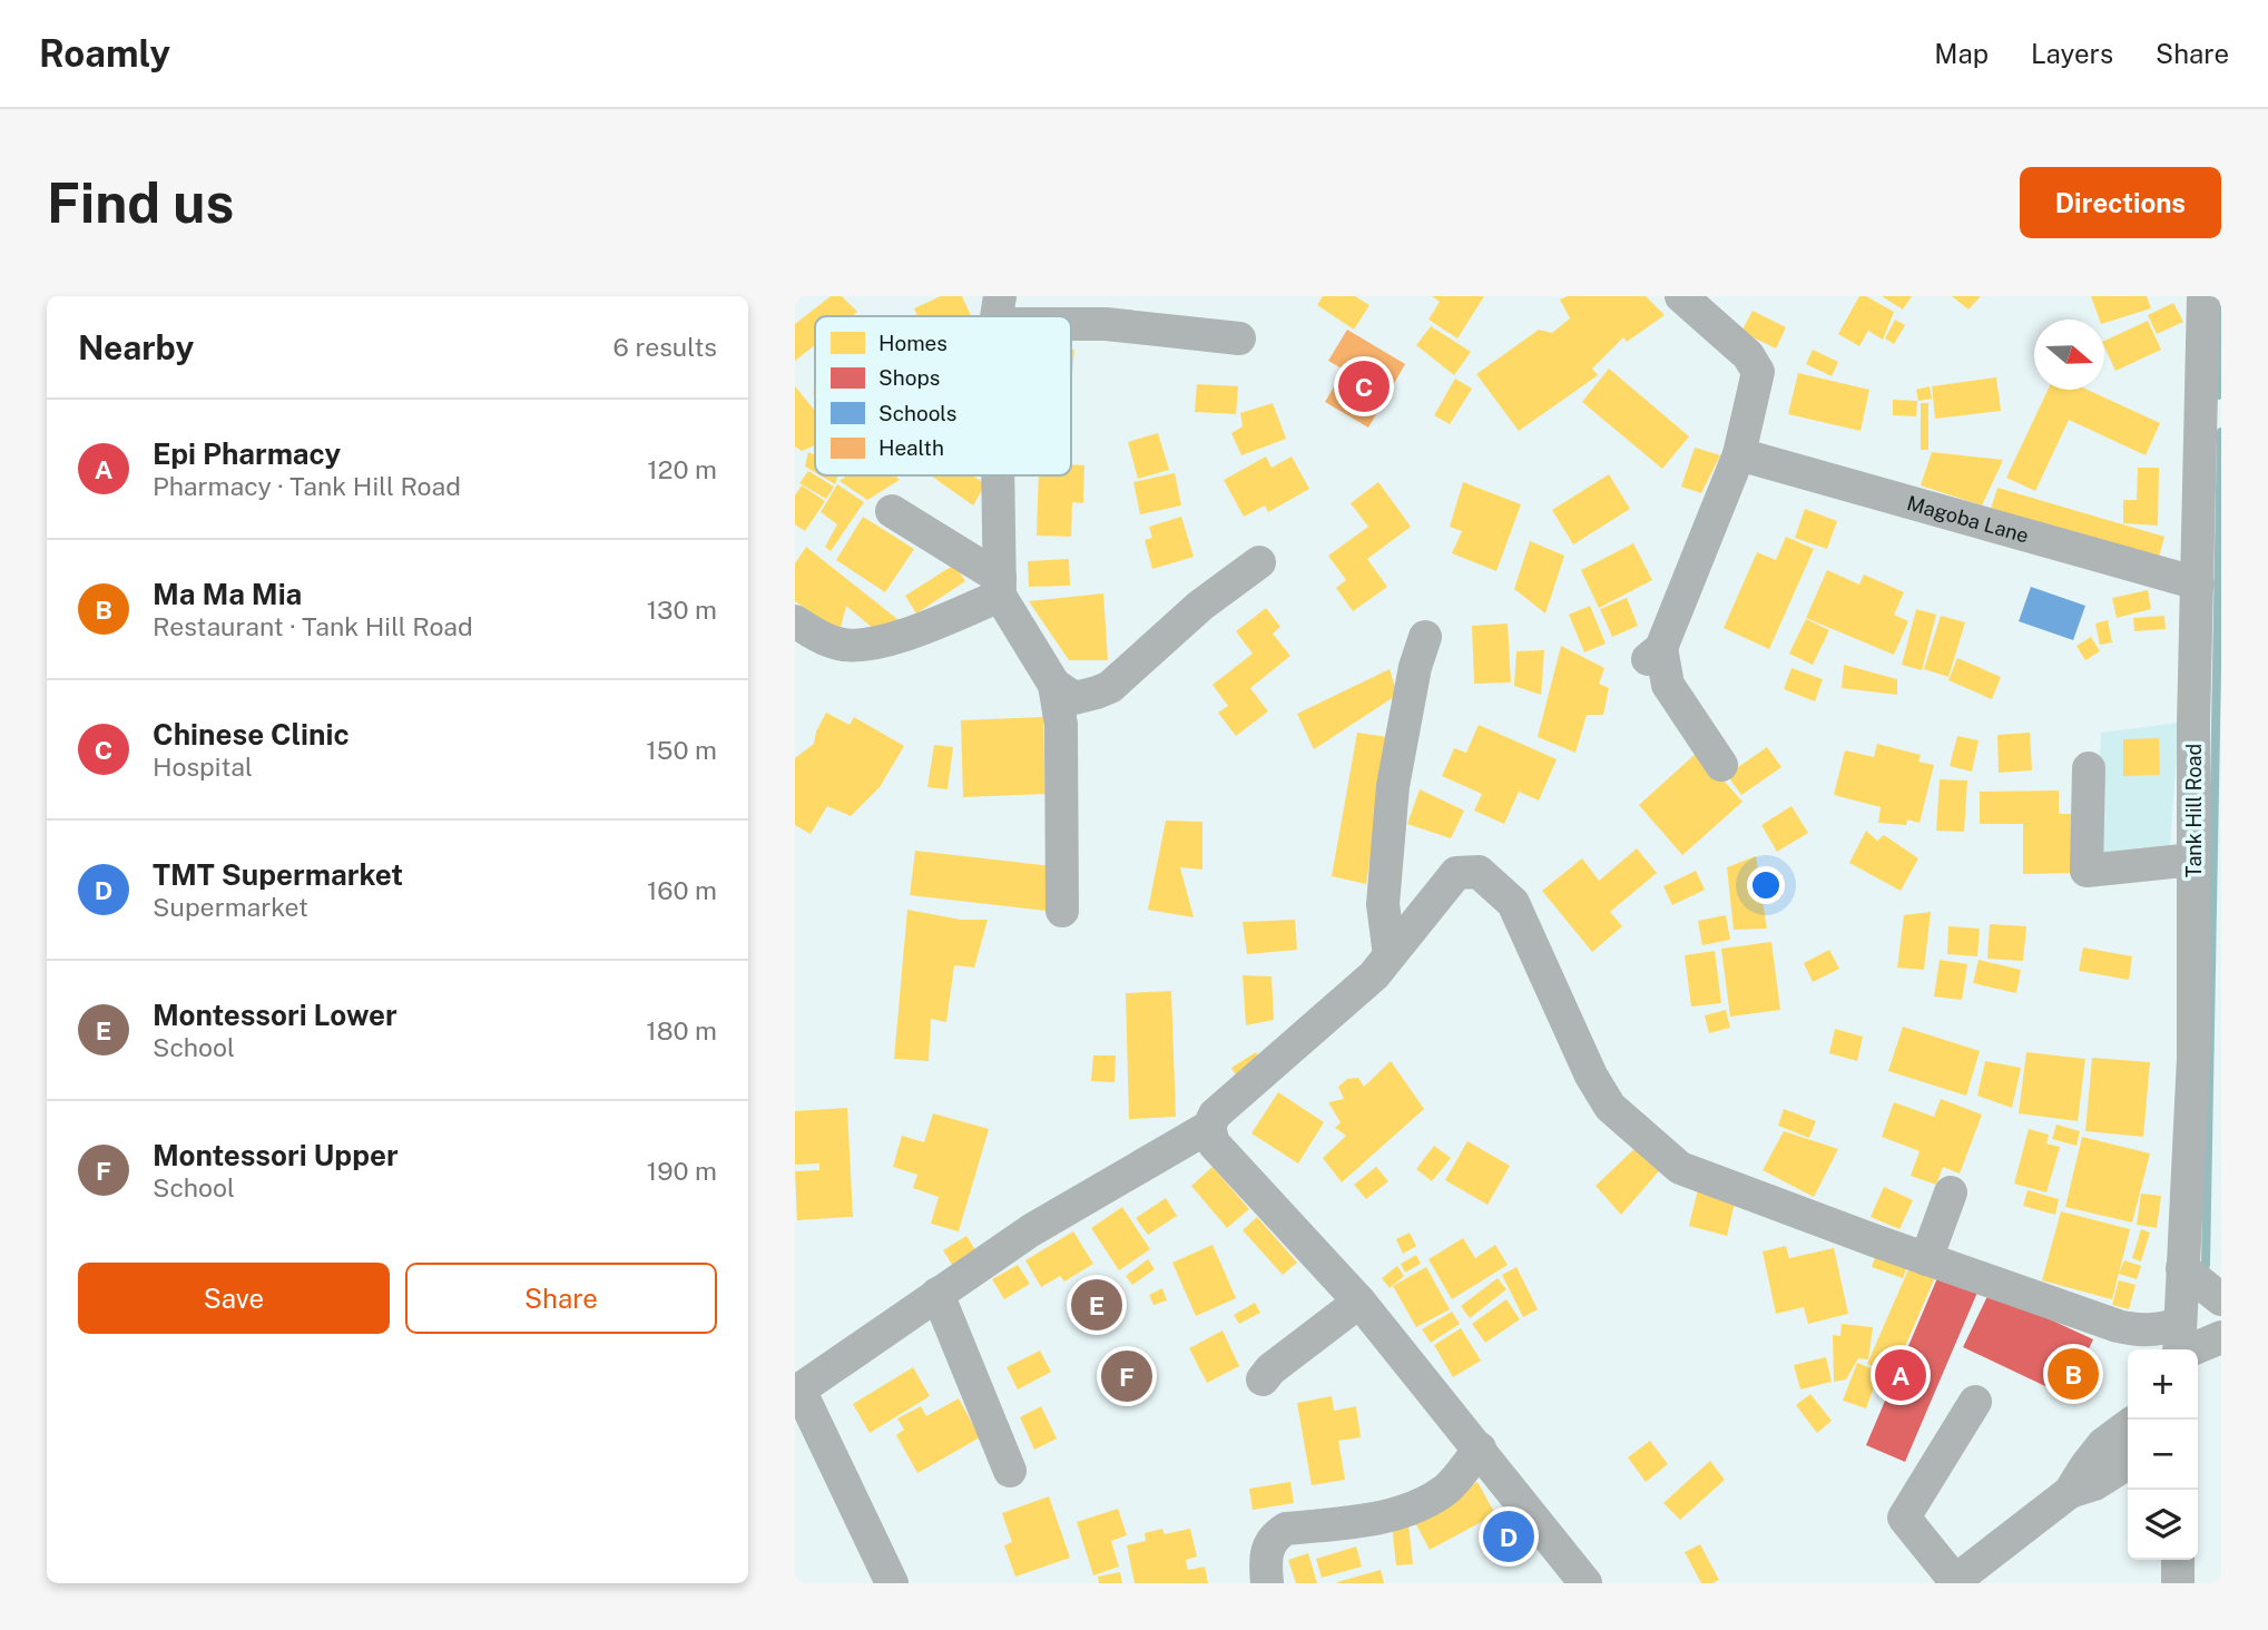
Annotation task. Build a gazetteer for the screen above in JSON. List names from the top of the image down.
{
  "streets": {
    "street": ["Magoba Lane", "Tank Hill Road"]
  },
  "crossings": [
    ["Magoba Lane", "Tank Hill Road"]
  ],
  "legend": [
    "Homes",
    "Shops",
    "Schools",
    "Health"
  ],
  "north": "right",
  "page": {
    "header": "Roamly",
    "nav": ["Map", "Layers", "Share"],
    "buttons": [
      "Directions",
      ["Save", "Share"]
    ],
    "title": "Find us",
    "heading": ["Nearby", "6 results"],
    "pins": [
      "C",
      "E",
      "B",
      "A",
      "F",
      "D"
    ],
    "list": [
      {
        "mark": "A",
        "name": "Epi Pharmacy",
        "note": "Pharmacy · Tank Hill Road",
        "value": "120 m"
      },
      {
        "mark": "B",
        "name": "Ma Ma Mia",
        "note": "Restaurant · Tank Hill Road",
        "value": "130 m"
      },
      {
        "mark": "C",
        "name": "Chinese Clinic",
        "note": "Hospital",
        "value": "150 m"
      },
      {
        "mark": "D",
        "name": "TMT Supermarket",
        "note": "Supermarket",
        "value": "160 m"
      },
      {
        "mark": "E",
        "name": "Montessori Lower",
        "note": "School",
        "value": "180 m"
      },
      {
        "mark": "F",
        "name": "Montessori Upper",
        "note": "School",
        "value": "190 m"
      }
    ],
    "map_buttons": ["+", "−"]
  }
}
